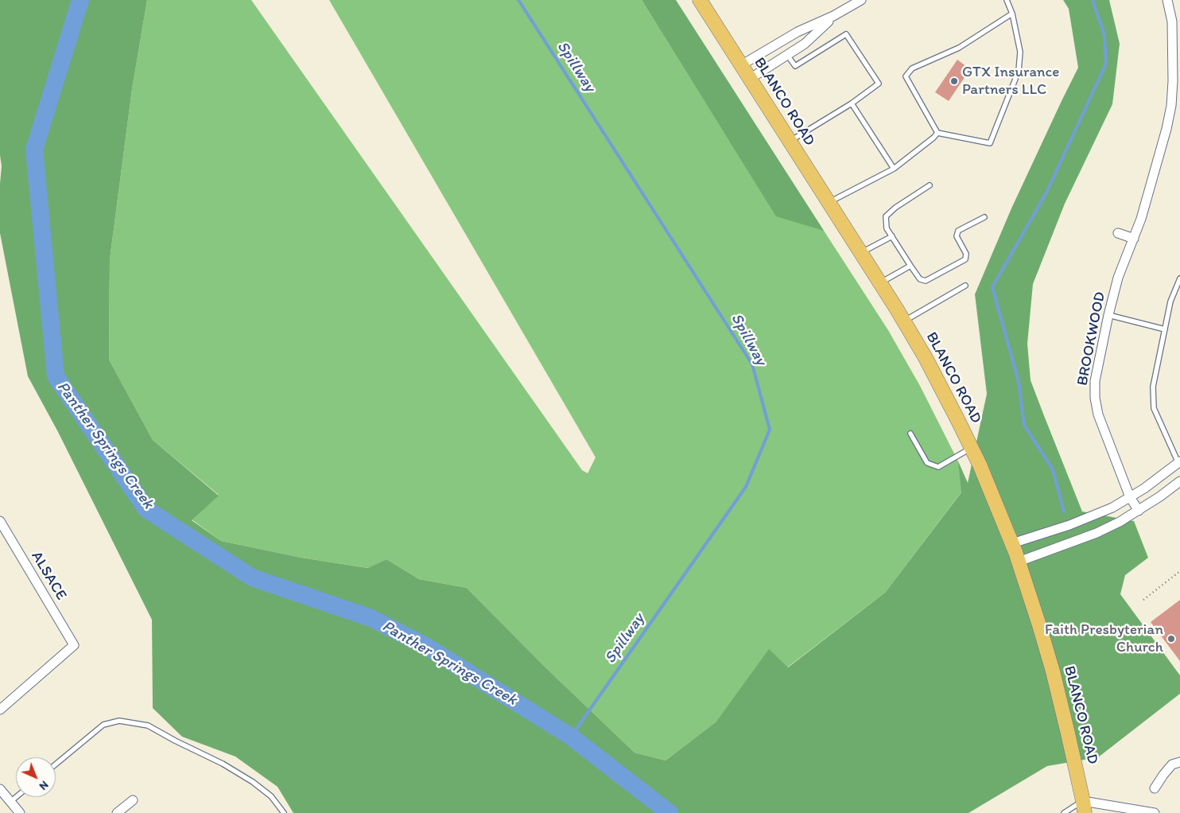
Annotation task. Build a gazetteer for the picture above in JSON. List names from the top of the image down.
{
  "streets": {
    "main road": ["BLANCO ROAD"],
    "street": ["BROOKWOOD", "ALSACE"]
  },
  "water": ["Spillway", "Panther Springs Creek"],
  "places": ["GTX Insurance Partners LLC", "Faith Presbyterian Church"],
  "north": "bottom right"
}
